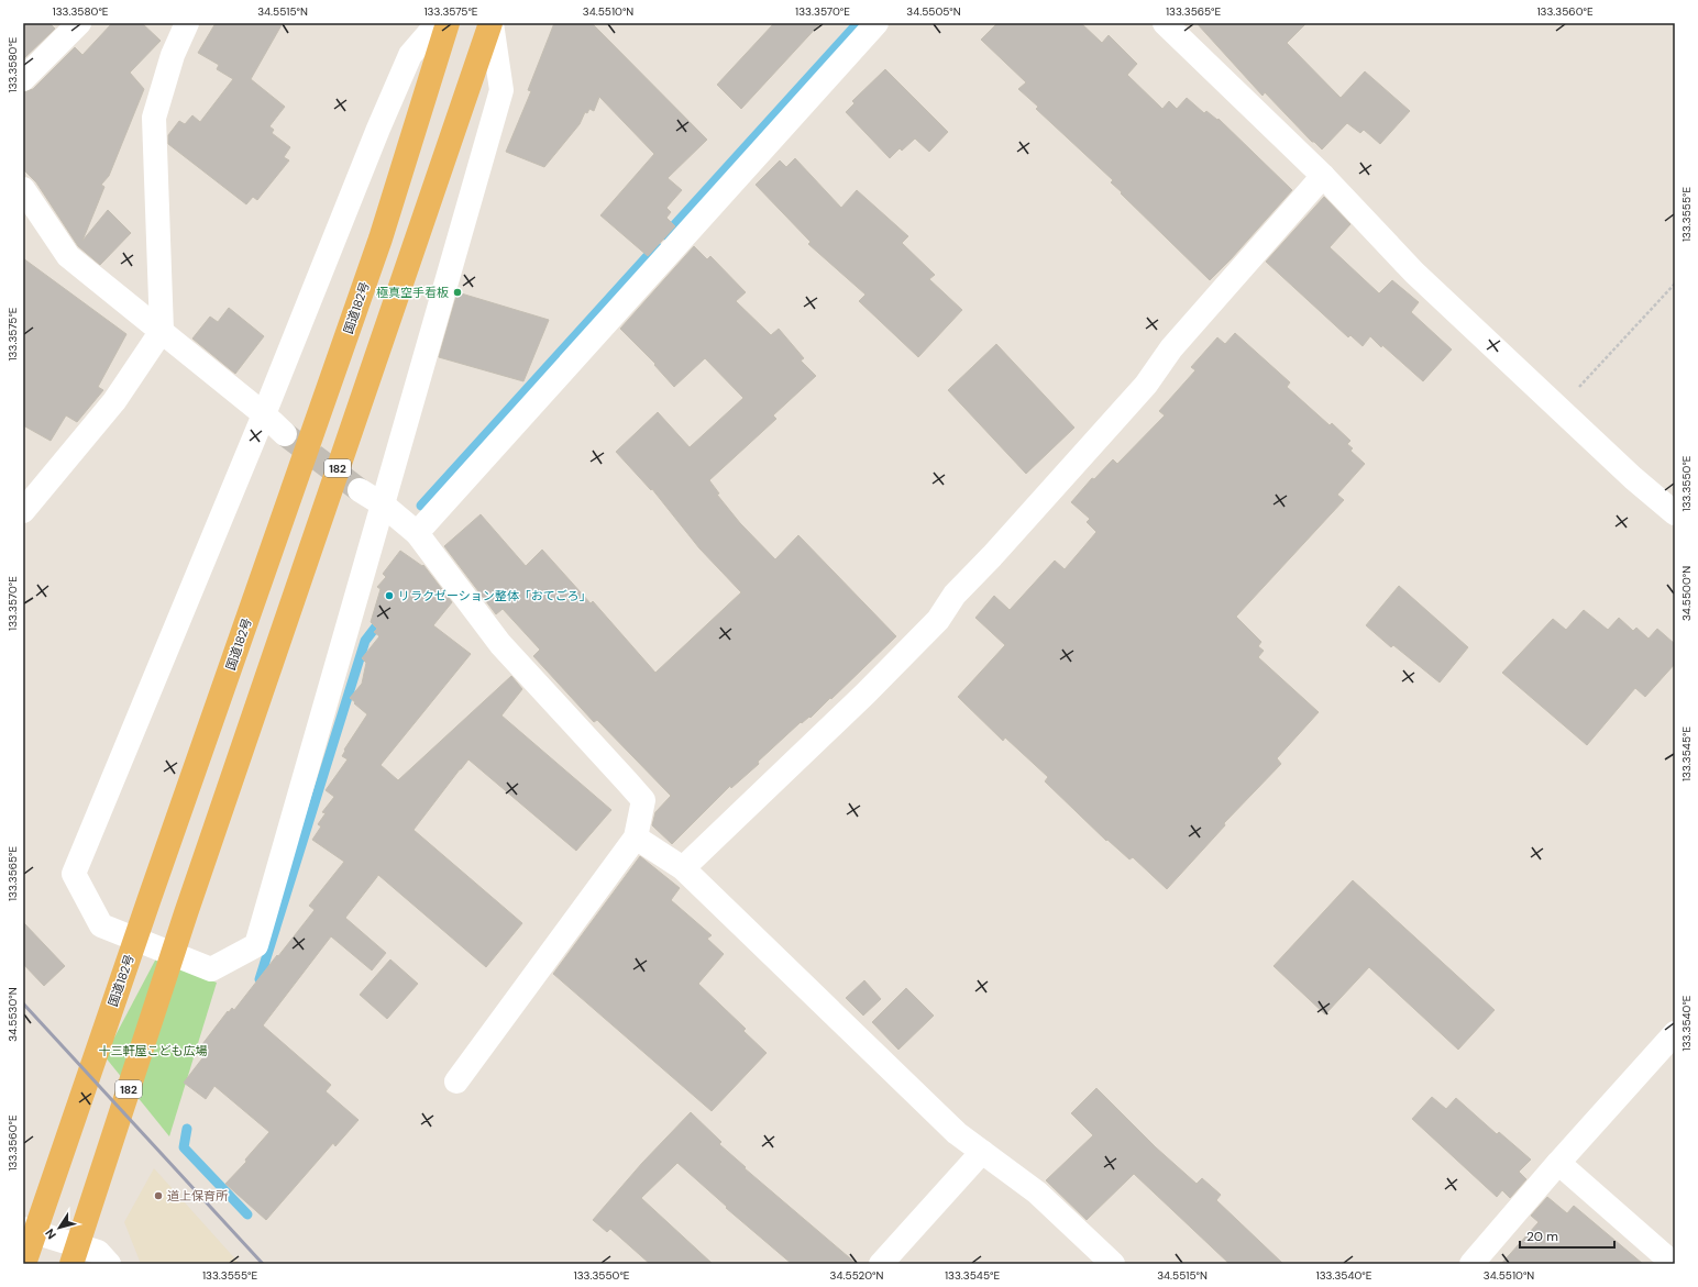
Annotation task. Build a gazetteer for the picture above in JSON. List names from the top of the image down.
{
  "streets": {
    "highway": ["国道182号", "182"]
  },
  "parks": ["十三軒屋こども広場"],
  "places": ["極真空手看板", "リラクゼーション整体「おてごろ」", "道上保育所"],
  "scale_bar": "20 m",
  "north": "bottom left",
  "coordinates": [
    "133.3580°E",
    "34.5515°N",
    "133.3575°E",
    "34.5510°N",
    "133.3570°E",
    "34.5505°N",
    "133.3565°E",
    "133.3560°E",
    "133.3555°E",
    "133.3550°E",
    "34.5500°N",
    "133.3545°E",
    "34.5530°N",
    "133.3540°E",
    "34.5520°N"
  ]
}
